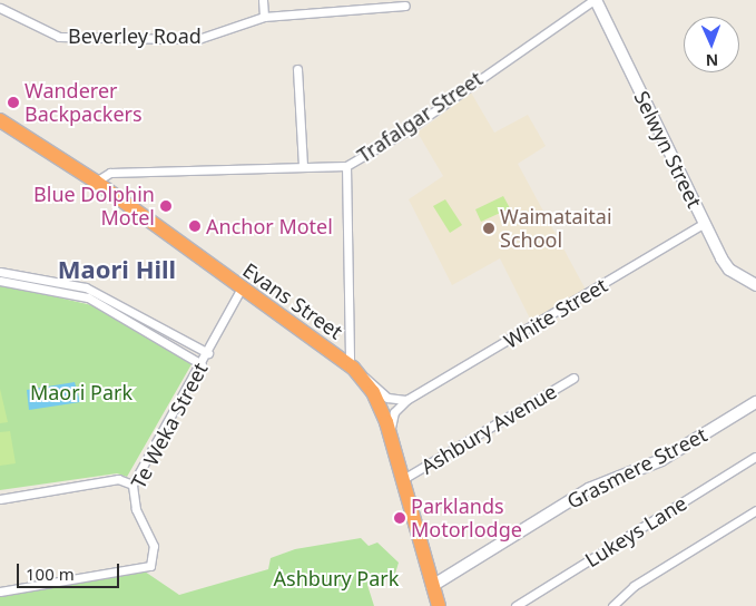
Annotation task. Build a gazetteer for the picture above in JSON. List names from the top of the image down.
{
  "streets": {
    "highway": ["Evans Street"],
    "street": [
      "Beverley Road",
      "Trafalgar Street",
      "Selwyn Street",
      "White Street",
      "Te Weka Street",
      "Ashbury Avenue",
      "Grasmere Street",
      "Lukeys Lane"
    ]
  },
  "crossings": [
    ["Trafalgar Street", "Selwyn Street"],
    ["Trafalgar Street", "Evans Street"],
    ["Selwyn Street", "White Street"],
    ["Evans Street", "White Street"],
    ["Evans Street", "Te Weka Street"],
    ["Evans Street", "Ashbury Avenue"],
    ["Evans Street", "Grasmere Street"]
  ],
  "districts": ["Maori Hill"],
  "parks": ["Maori Park", "Ashbury Park"],
  "places": [
    "Wanderer Backpackers",
    "Blue Dolphin Motel",
    "Anchor Motel",
    "Waimataitai School",
    "Parklands Motorlodge"
  ],
  "scale_bar": "100 m",
  "north": "bottom"
}
